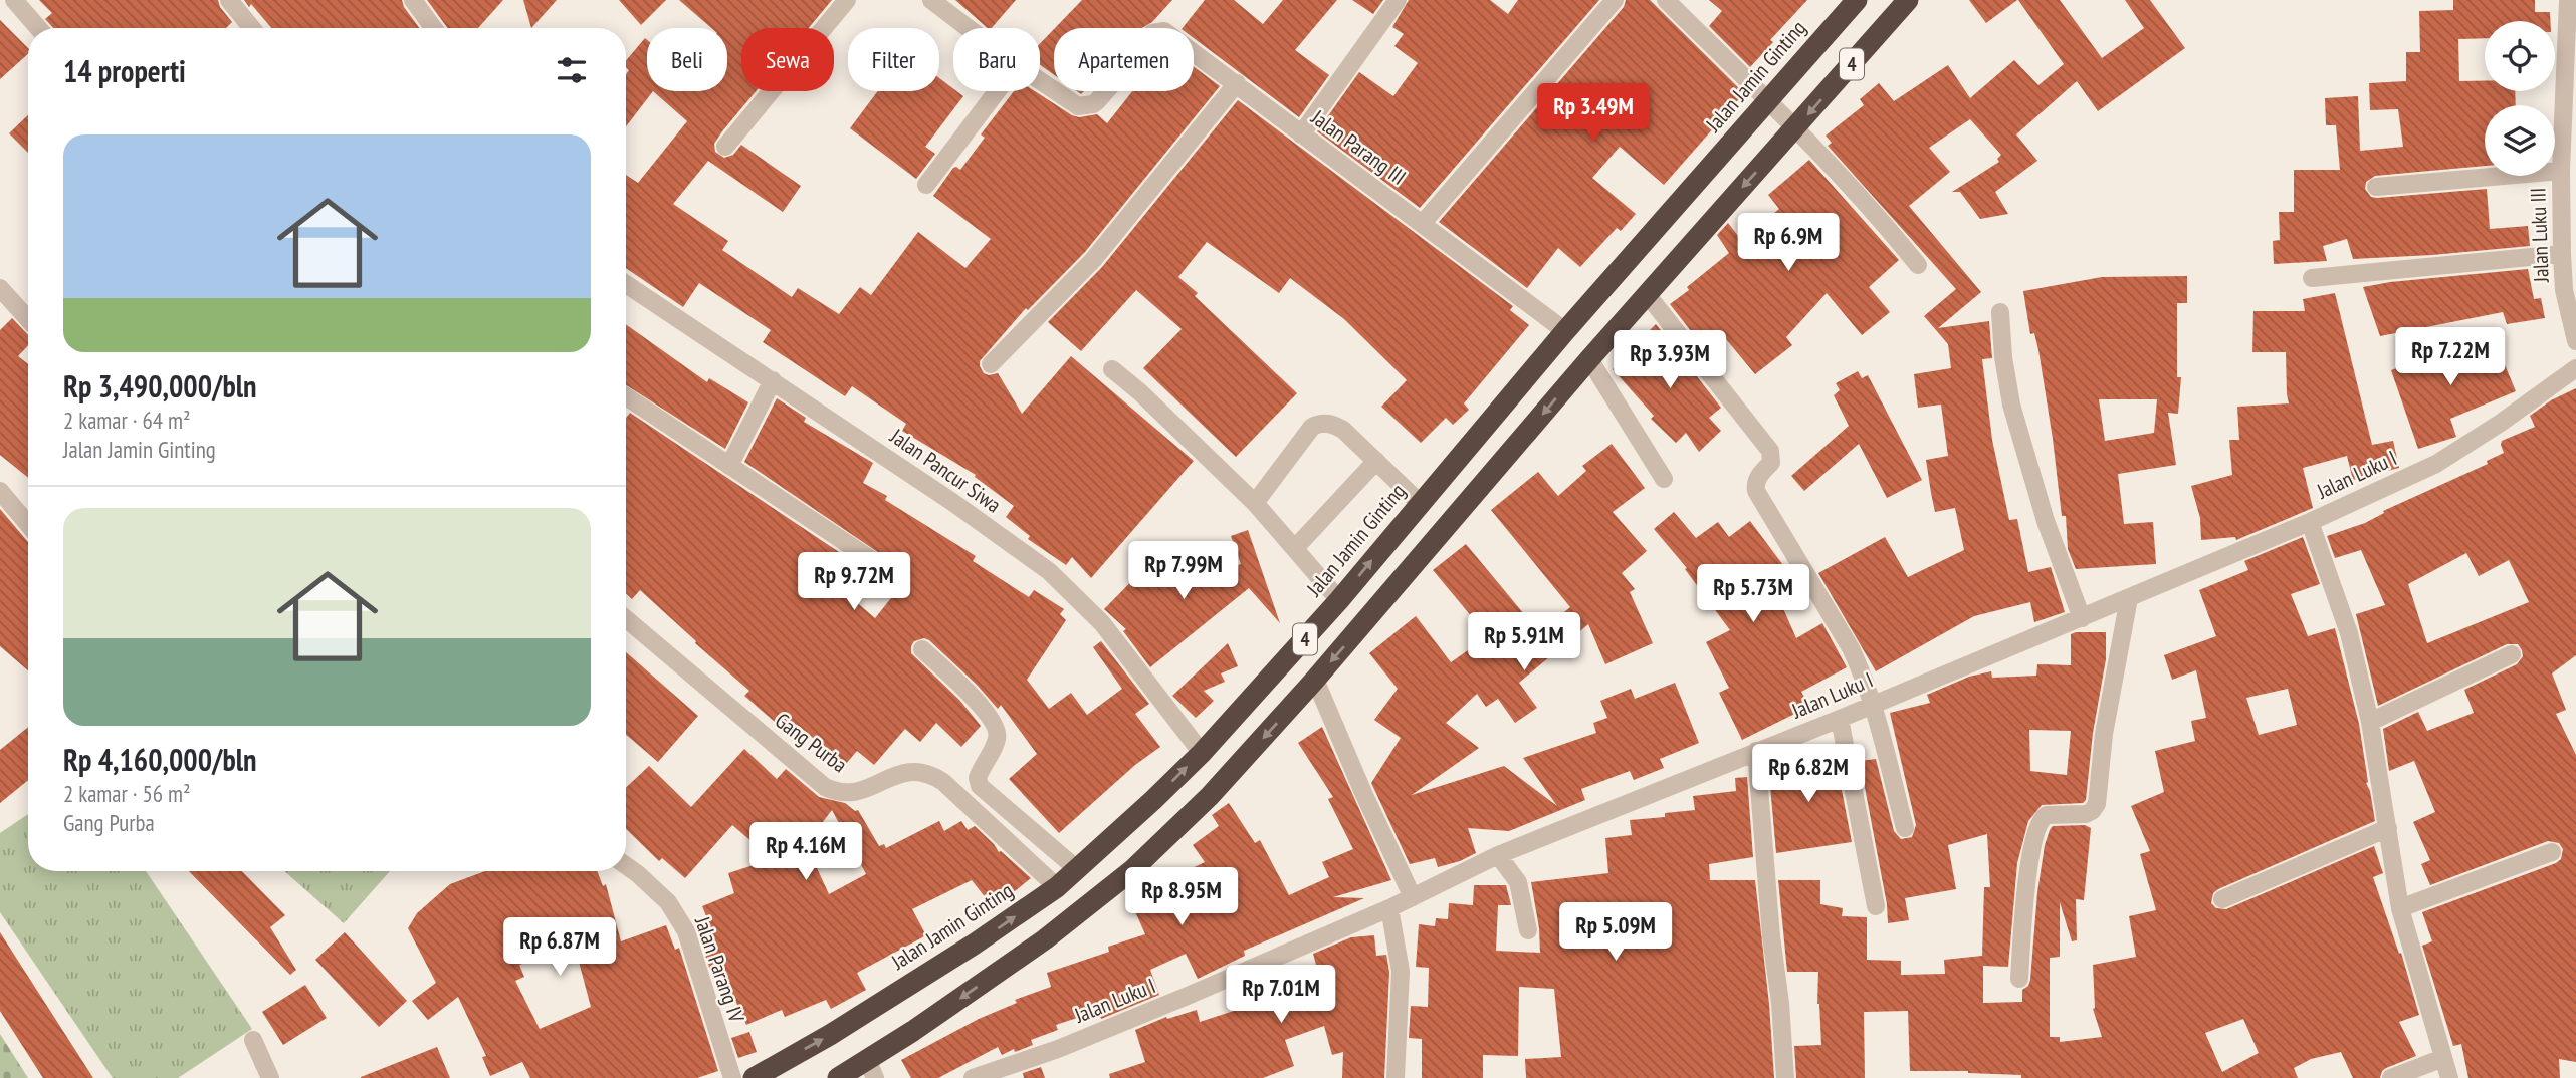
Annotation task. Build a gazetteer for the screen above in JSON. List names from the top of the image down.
{
  "streets": {
    "highway": ["4", "Jalan Jamin Ginting"],
    "street": [
      "Jalan Parang III",
      "Jalan Luku III",
      "Jalan Pancur Siwa",
      "Jalan Luku I",
      "Gang Purba",
      "Jalan Parang IV"
    ]
  },
  "crossings": [
    ["Jalan Jamin Ginting", "Jalan Parang III"],
    ["Jalan Jamin Ginting", "Jalan Pancur Siwa"],
    ["Jalan Jamin Ginting", "Gang Purba"]
  ],
  "page": {
    "chip": [
      "Beli",
      "Sewa",
      "Filter",
      "Baru",
      "Apartemen"
    ],
    "heading": "14 properti",
    "price": [
      "Rp 3.49M",
      "Rp 6.9M",
      "Rp 7.22M",
      "Rp 3.93M",
      "Rp 7.99M",
      "Rp 9.72M",
      "Rp 5.73M",
      "Rp 5.91M",
      "Rp 6.82M",
      "Rp 4.16M",
      "Rp 8.95M",
      "Rp 5.09M",
      "Rp 6.87M",
      "Rp 7.01M"
    ],
    "list": [
      {
        "name": "Rp 3,490,000/bln",
        "note": "2 kamar · 64 m² · Jalan Jamin Ginting"
      },
      {
        "name": "Rp 4,160,000/bln",
        "note": "2 kamar · 56 m² · Gang Purba"
      }
    ]
  }
}
